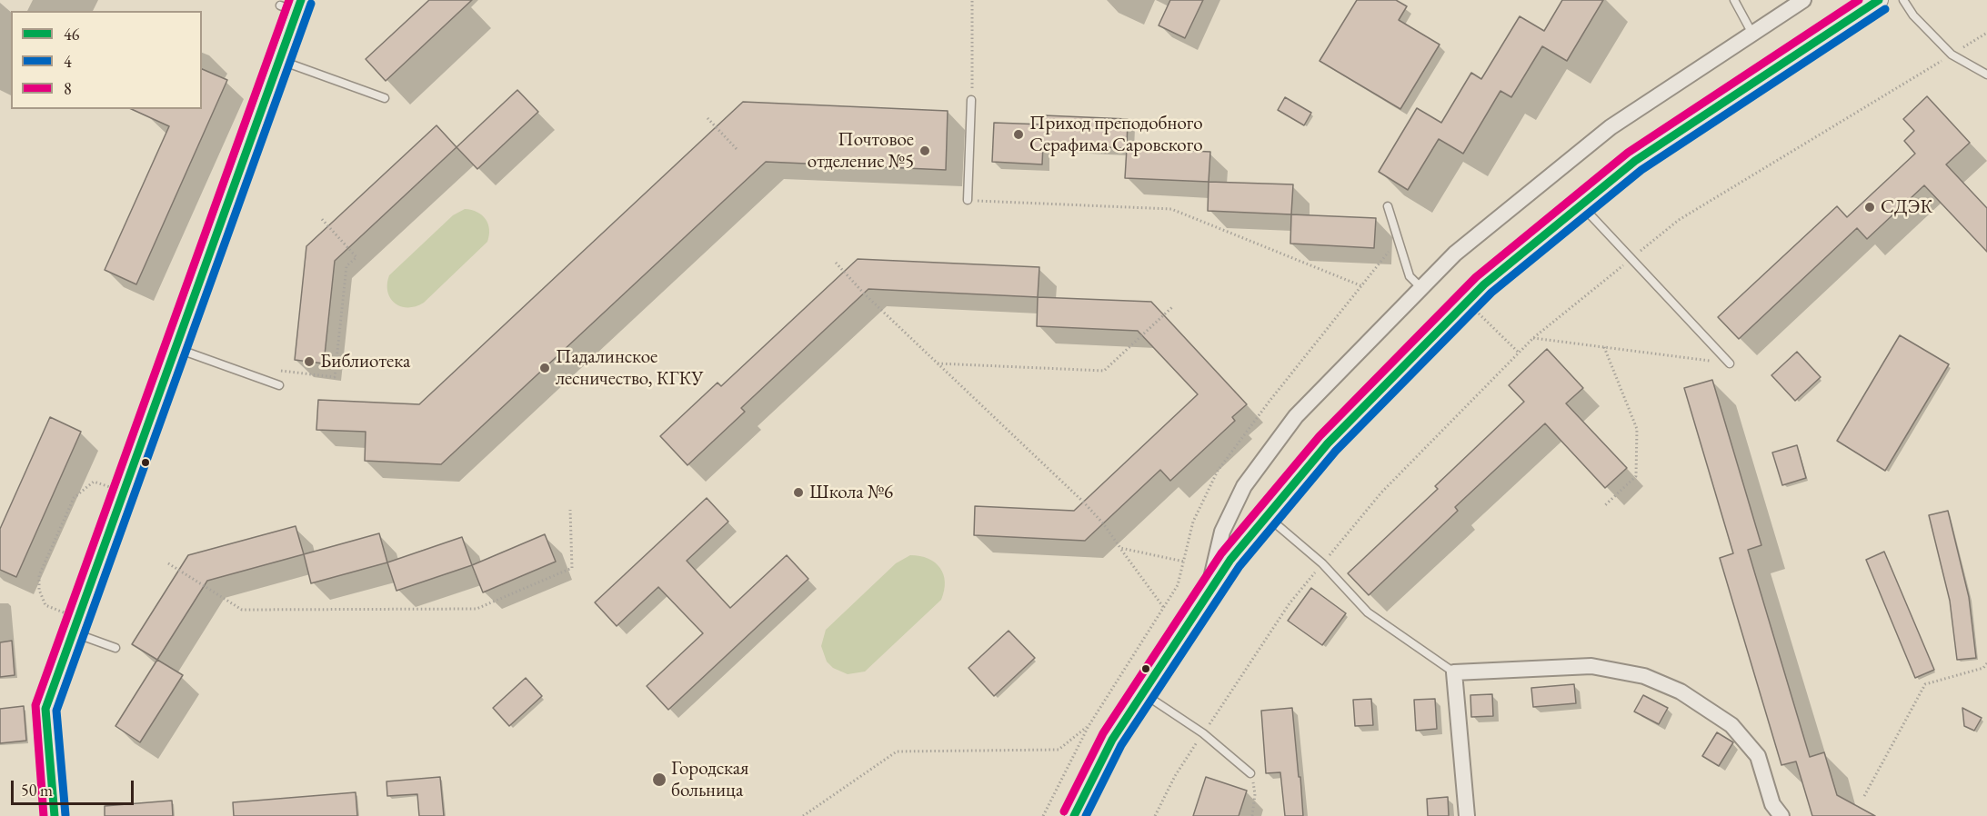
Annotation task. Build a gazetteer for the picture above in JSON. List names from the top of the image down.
{
  "places": [
    "Приход преподобного Серафима Саровского",
    "Почтовое отделение №5",
    "СДЭК",
    "Библиотека",
    "Падалинское лесничество, КГКУ",
    "Школа №6",
    "Городская больница"
  ],
  "lines": ["transit line 46", "transit line 8", "transit line 4"],
  "legend": ["46", "4", "8"],
  "scale_bar": "50 m"
}
